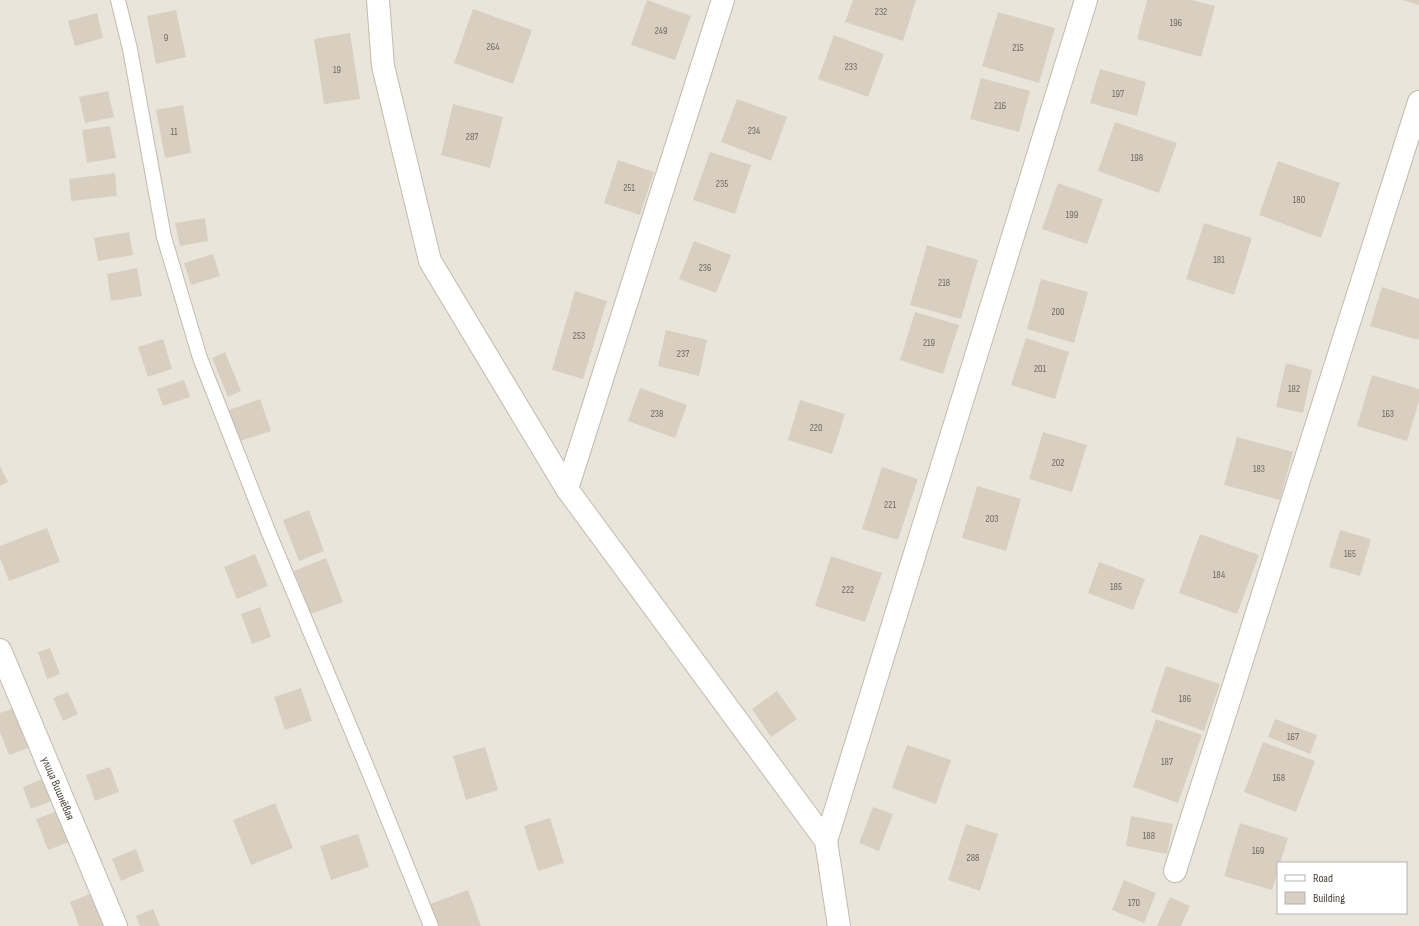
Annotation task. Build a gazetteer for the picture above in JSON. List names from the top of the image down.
{
  "streets": {
    "street": ["улица Вишнёвая"]
  },
  "house_numbers": [
    "232",
    "196",
    "249",
    "9",
    "264",
    "215",
    "233",
    "19",
    "197",
    "216",
    "234",
    "11",
    "287",
    "198",
    "235",
    "251",
    "180",
    "199",
    "181",
    "236",
    "218",
    "200",
    "253",
    "219",
    "237",
    "201",
    "182",
    "238",
    "163",
    "220",
    "202",
    "183",
    "221",
    "203",
    "165",
    "184",
    "185",
    "222",
    "186",
    "167",
    "187",
    "168",
    "188",
    "169",
    "288",
    "170"
  ],
  "legend": ["Road", "Building"]
}
